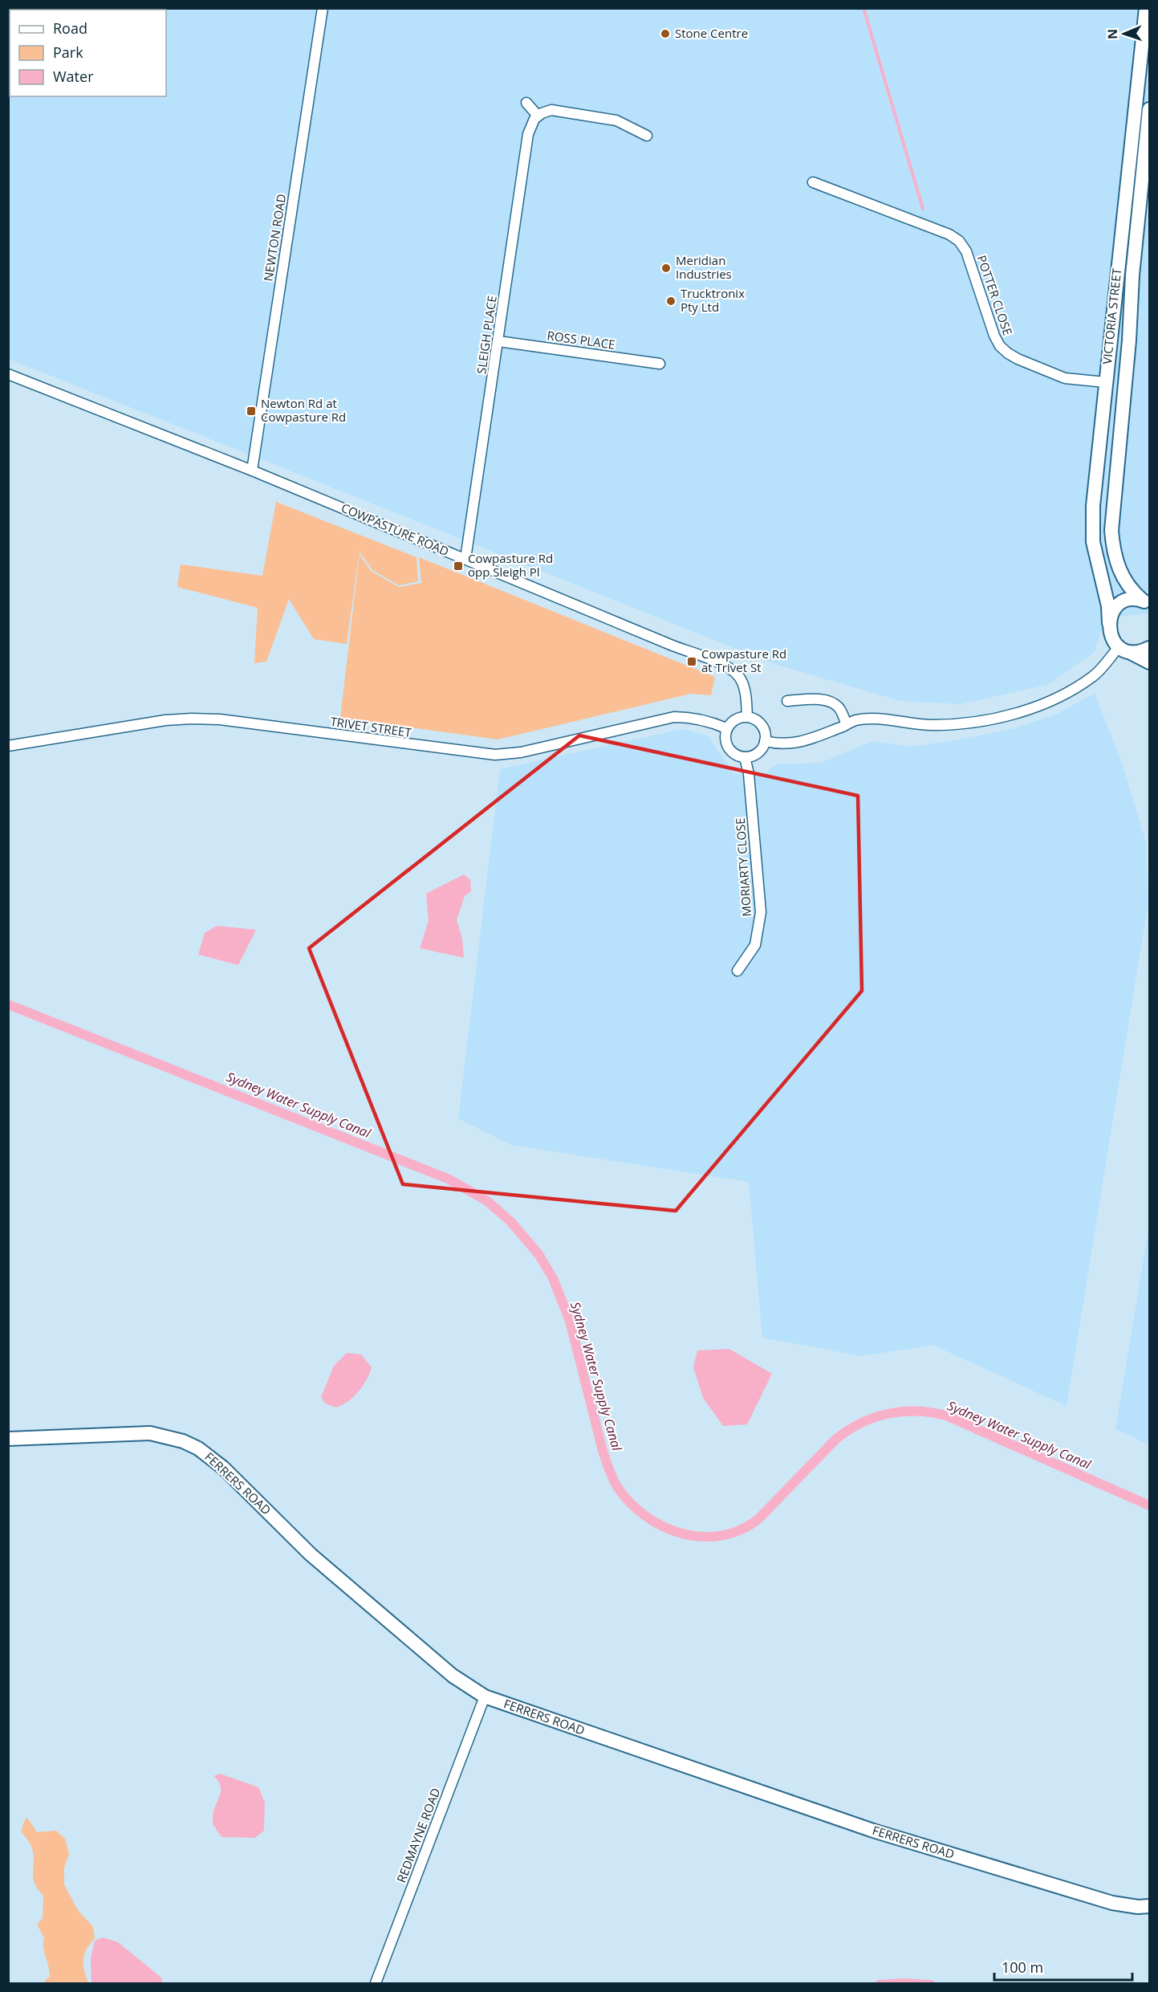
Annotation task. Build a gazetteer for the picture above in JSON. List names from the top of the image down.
{
  "streets": {
    "street": [
      "NEWTON ROAD",
      "POTTER CLOSE",
      "VICTORIA STREET",
      "SLEIGH PLACE",
      "ROSS PLACE",
      "COWPASTURE ROAD",
      "TRIVET STREET",
      "MORIARTY CLOSE",
      "FERRERS ROAD",
      "REDMAYNE ROAD"
    ]
  },
  "crossings": [
    ["NEWTON ROAD", "COWPASTURE ROAD"],
    ["POTTER CLOSE", "VICTORIA STREET"],
    ["SLEIGH PLACE", "ROSS PLACE"],
    ["SLEIGH PLACE", "COWPASTURE ROAD"],
    ["COWPASTURE ROAD", "TRIVET STREET"],
    ["COWPASTURE ROAD", "MORIARTY CLOSE"],
    ["TRIVET STREET", "MORIARTY CLOSE"],
    ["FERRERS ROAD", "REDMAYNE ROAD"]
  ],
  "water": ["Sydney Water Supply Canal"],
  "places": {
    "other": ["Stone Centre", "Meridian Industries", "Trucktronix Pty Ltd"],
    "transit": ["Newton Rd at Cowpasture Rd", "Cowpasture Rd opp Sleigh Pl", "Cowpasture Rd at Trivet St"]
  },
  "legend": ["Road", "Park", "Water"],
  "scale_bar": "100 m",
  "north": "left"
}
